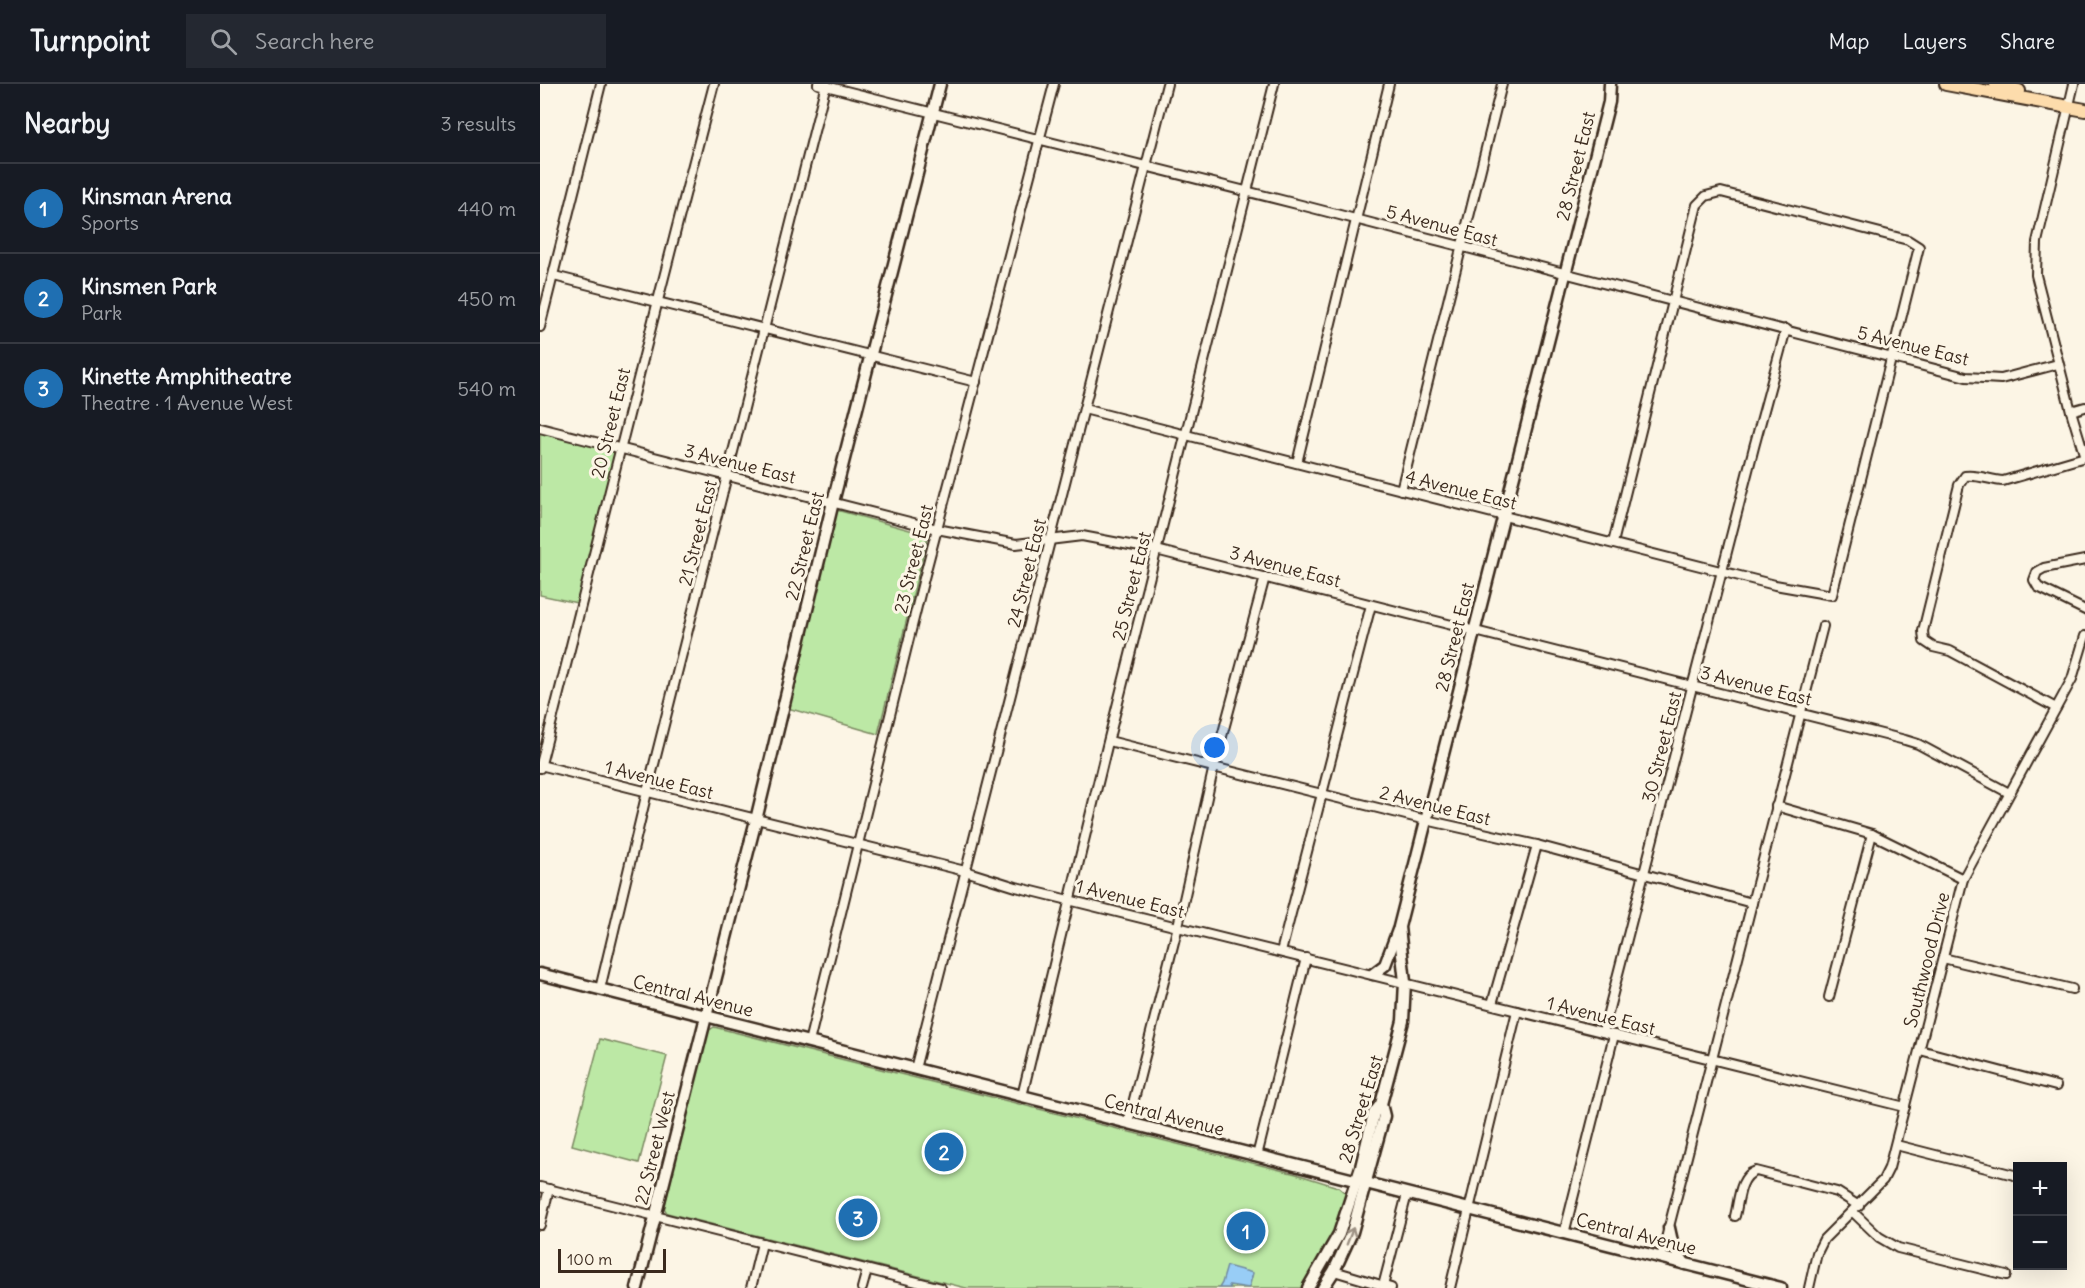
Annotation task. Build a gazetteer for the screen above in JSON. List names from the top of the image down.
{
  "streets": {
    "street": [
      "28 Street East",
      "5 Avenue East",
      "20 Street East",
      "3 Avenue East",
      "4 Avenue East",
      "21 Street East",
      "22 Street East",
      "23 Street East",
      "24 Street East",
      "25 Street East",
      "30 Street East",
      "1 Avenue East",
      "2 Avenue East",
      "Southwood Drive",
      "Central Avenue",
      "22 Street West"
    ]
  },
  "crossings": [
    ["28 Street East", "5 Avenue East"],
    ["28 Street East", "3 Avenue East"],
    ["28 Street East", "4 Avenue East"],
    ["28 Street East", "1 Avenue East"],
    ["28 Street East", "2 Avenue East"],
    ["28 Street East", "Central Avenue"],
    ["5 Avenue East", "4 Avenue East"],
    ["5 Avenue East", "21 Street East"],
    ["5 Avenue East", "22 Street East"],
    ["5 Avenue East", "23 Street East"],
    ["5 Avenue East", "24 Street East"],
    ["5 Avenue East", "25 Street East"],
    ["5 Avenue East", "30 Street East"],
    ["20 Street East", "3 Avenue East"],
    ["20 Street East", "1 Avenue East"],
    ["3 Avenue East", "21 Street East"],
    ["3 Avenue East", "22 Street East"],
    ["3 Avenue East", "23 Street East"],
    ["3 Avenue East", "24 Street East"],
    ["3 Avenue East", "25 Street East"],
    ["3 Avenue East", "30 Street East"],
    ["3 Avenue East", "Southwood Drive"],
    ["4 Avenue East", "24 Street East"],
    ["4 Avenue East", "25 Street East"],
    ["4 Avenue East", "30 Street East"],
    ["21 Street East", "1 Avenue East"],
    ["21 Street East", "Central Avenue"],
    ["22 Street East", "1 Avenue East"],
    ["22 Street East", "Central Avenue"],
    ["22 Street East", "22 Street West"],
    ["23 Street East", "1 Avenue East"],
    ["23 Street East", "Central Avenue"],
    ["24 Street East", "1 Avenue East"],
    ["24 Street East", "Central Avenue"],
    ["25 Street East", "1 Avenue East"],
    ["25 Street East", "2 Avenue East"],
    ["25 Street East", "Central Avenue"],
    ["30 Street East", "1 Avenue East"],
    ["30 Street East", "2 Avenue East"],
    ["1 Avenue East", "Southwood Drive"],
    ["Central Avenue", "22 Street West"]
  ],
  "scale_bar": "100 m",
  "page": {
    "header": "Turnpoint",
    "search": "Search here",
    "nav": ["Map", "Layers", "Share"],
    "heading": ["Nearby", "3 results"],
    "list": [
      {
        "mark": "1",
        "name": "Kinsman Arena",
        "note": "Sports",
        "value": "440 m"
      },
      {
        "mark": "2",
        "name": "Kinsmen Park",
        "note": "Park",
        "value": "450 m"
      },
      {
        "mark": "3",
        "name": "Kinette Amphitheatre",
        "note": "Theatre · 1 Avenue West",
        "value": "540 m"
      }
    ],
    "pins": ["2", "3", "1"],
    "map_buttons": ["+", "−"],
    "scale": "100 m"
  }
}
